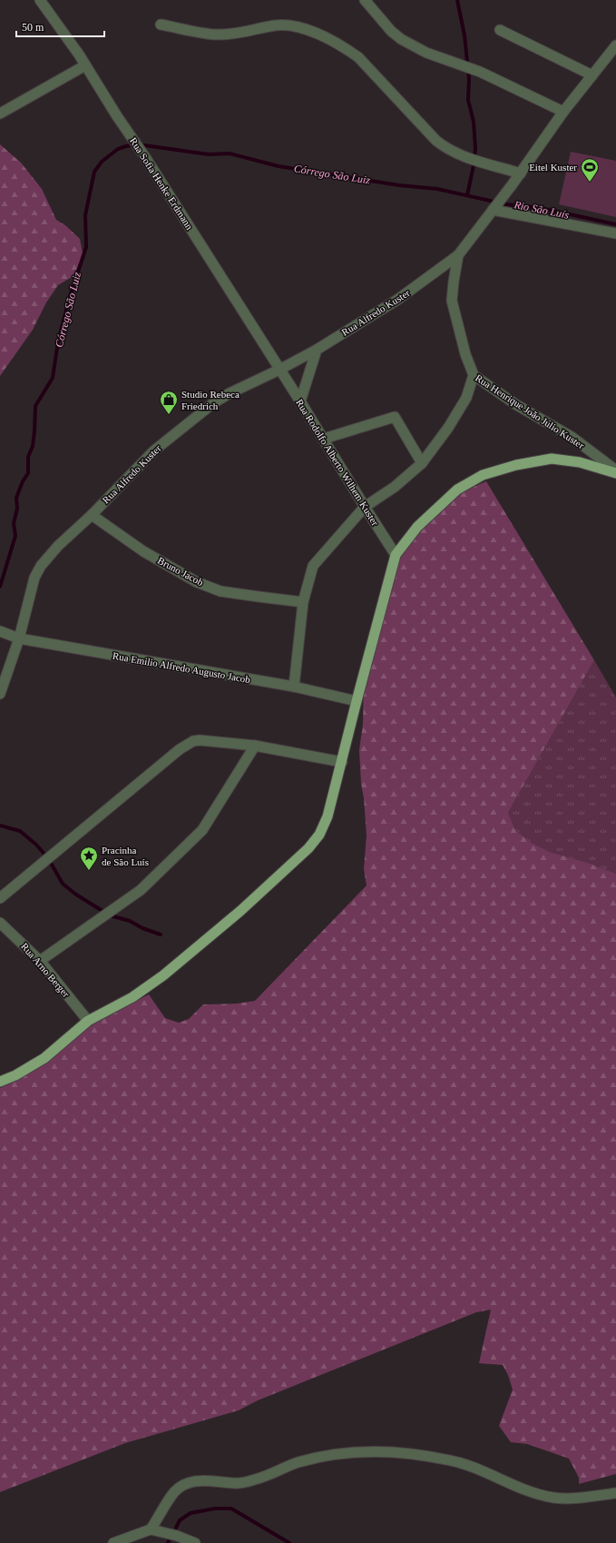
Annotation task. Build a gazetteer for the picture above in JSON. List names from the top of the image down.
{
  "streets": {
    "street": [
      "Rua Sofia Henke Erdmann",
      "Rua Alfredo Kuster",
      "Rua Henrique João Júlio Kuster",
      "Rua Rodolfo Alberto Wilhem Kuster",
      "Bruno Jacob",
      "Rua Emilio Alfredo Augusto Jacob",
      "Rua Arno Berger"
    ]
  },
  "crossings": [
    ["Rua Sofia Henke Erdmann", "Rua Alfredo Kuster"],
    ["Rua Sofia Henke Erdmann", "Rua Rodolfo Alberto Wilhem Kuster"],
    ["Rua Alfredo Kuster", "Rua Henrique João Júlio Kuster"],
    ["Rua Alfredo Kuster", "Rua Rodolfo Alberto Wilhem Kuster"],
    ["Rua Alfredo Kuster", "Bruno Jacob"],
    ["Rua Alfredo Kuster", "Rua Emilio Alfredo Augusto Jacob"]
  ],
  "water": ["Córrego São Luiz", "Rio São Luís"],
  "places": {
    "sports": ["Eitel Kuster"],
    "shop": ["Studio Rebeca Friedrich"],
    "place": ["Pracinha de São Luís"]
  },
  "scale_bar": "50 m"
}
